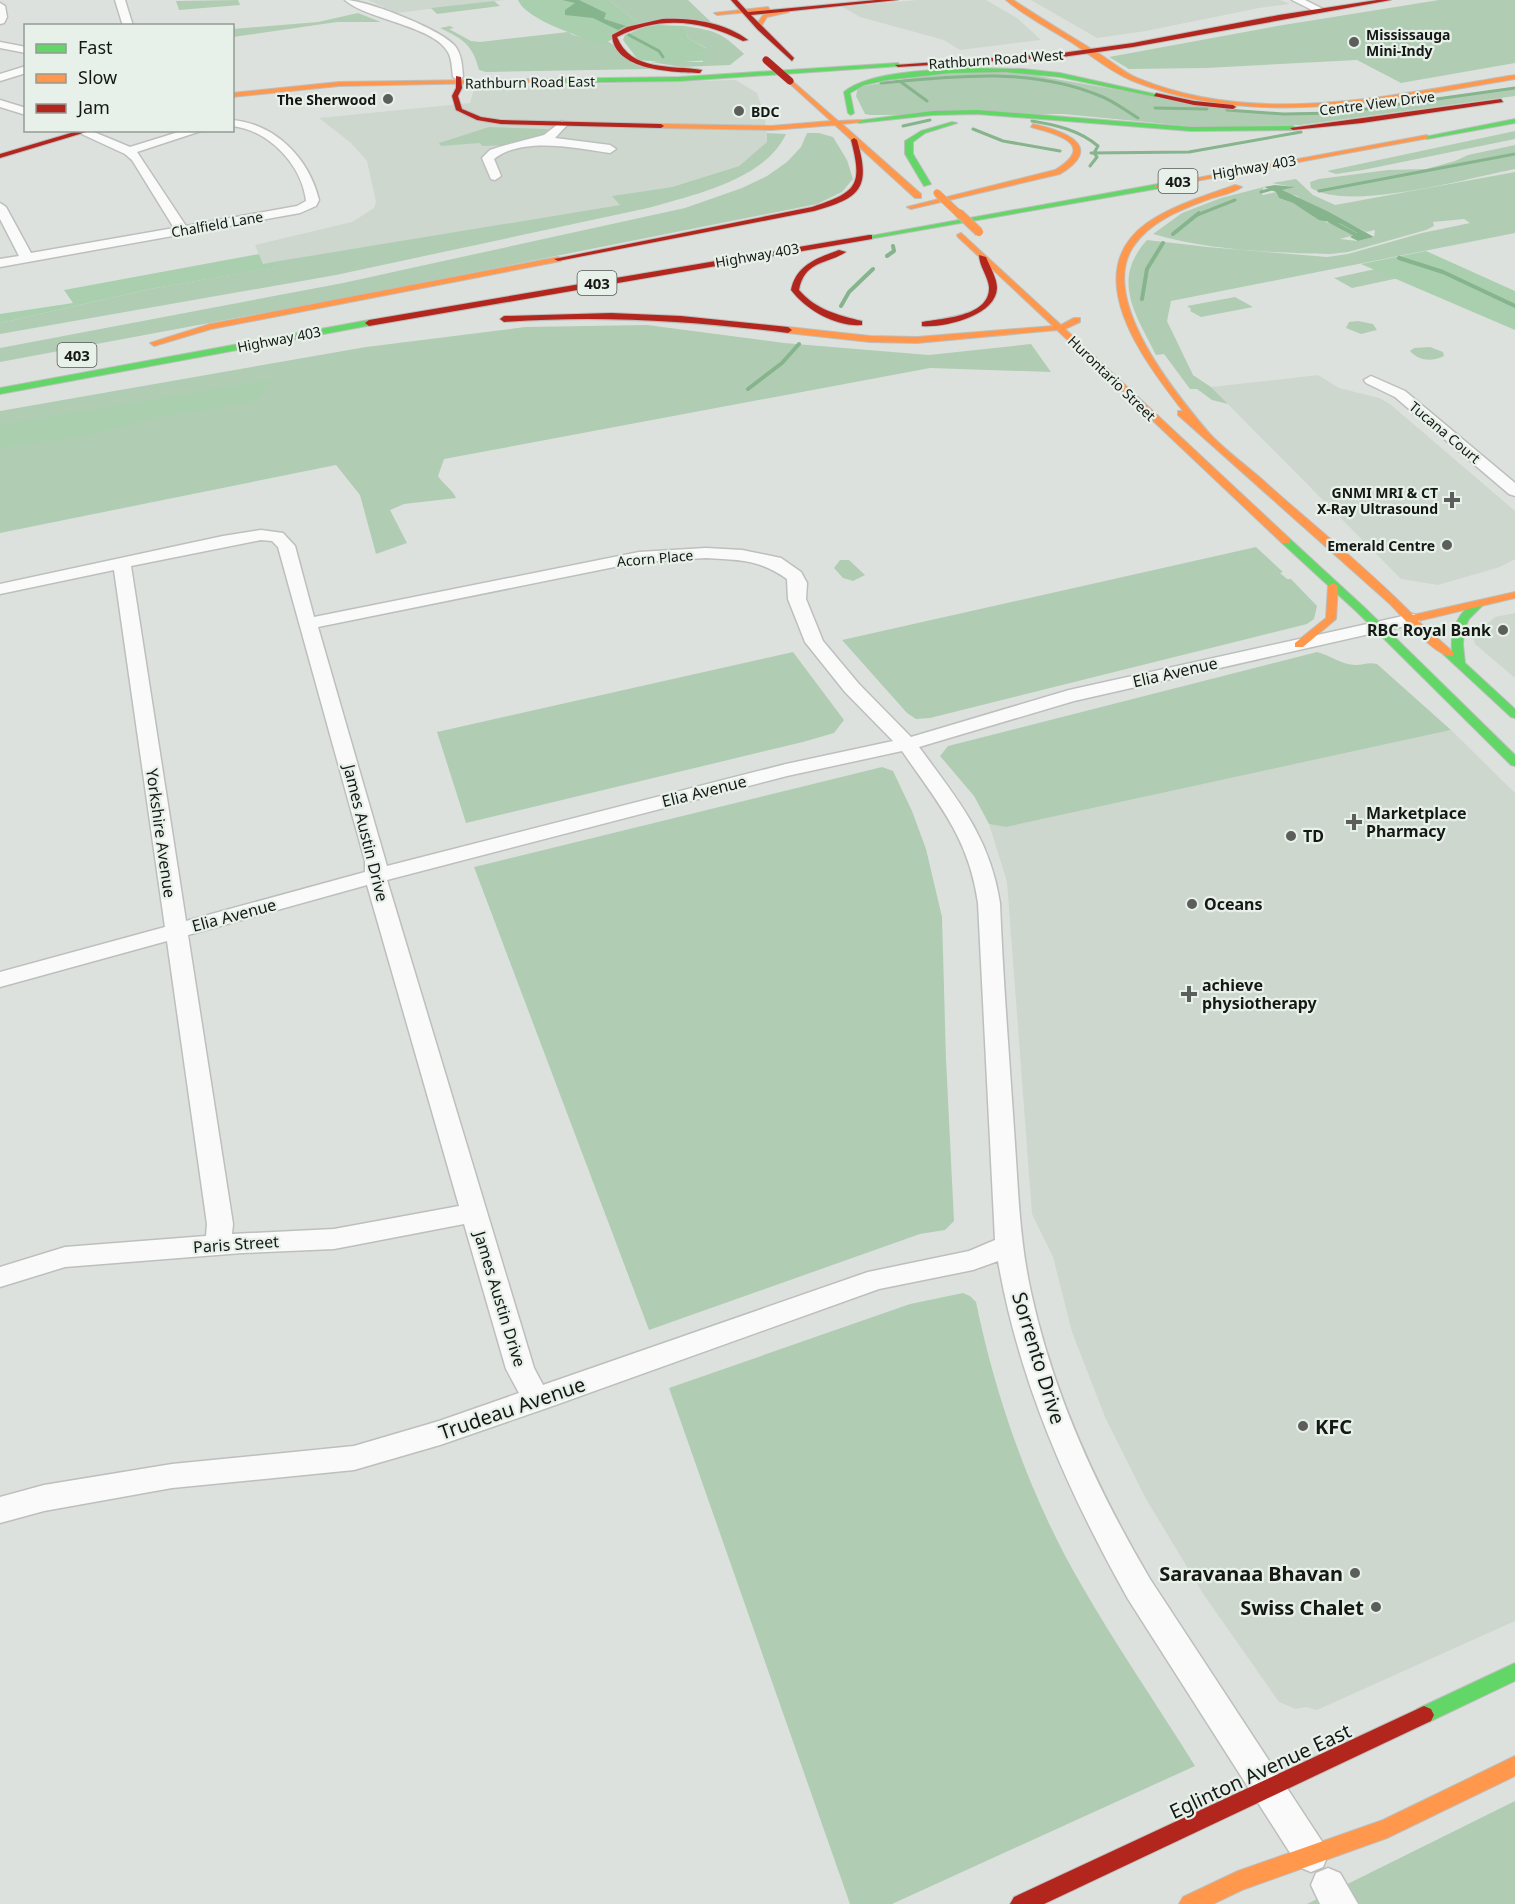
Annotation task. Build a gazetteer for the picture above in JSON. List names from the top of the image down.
{
  "streets": {
    "main road": [
      "Rathburn Road West",
      "Rathburn Road East",
      "Centre View Drive",
      "Highway 403",
      "403",
      "Hurontario Street",
      "Eglinton Avenue East"
    ],
    "street": [
      "Chalfield Lane",
      "Tucana Court",
      "Acorn Place",
      "Elia Avenue",
      "Yorkshire Avenue",
      "James Austin Drive",
      "Paris Street",
      "Sorrento Drive",
      "Trudeau Avenue"
    ]
  },
  "crossings": [
    ["Rathburn Road West", "Rathburn Road East"],
    ["Rathburn Road West", "Centre View Drive"],
    ["Highway 403", "Hurontario Street"],
    ["Hurontario Street", "Elia Avenue"],
    ["Acorn Place", "Elia Avenue"],
    ["Acorn Place", "James Austin Drive"],
    ["Acorn Place", "Sorrento Drive"],
    ["Elia Avenue", "Yorkshire Avenue"],
    ["Elia Avenue", "James Austin Drive"],
    ["Elia Avenue", "Sorrento Drive"],
    ["Yorkshire Avenue", "James Austin Drive"],
    ["Yorkshire Avenue", "Paris Street"],
    ["James Austin Drive", "Paris Street"],
    ["James Austin Drive", "Trudeau Avenue"],
    ["Sorrento Drive", "Trudeau Avenue"],
    ["Sorrento Drive", "Eglinton Avenue East"]
  ],
  "places": {
    "other": [
      "Mississauga Mini-Indy",
      "The Sherwood",
      "BDC",
      "Emerald Centre",
      "RBC Royal Bank",
      "TD",
      "Oceans",
      "KFC",
      "Saravanaa Bhavan",
      "Swiss Chalet"
    ],
    "health": ["GNMI MRI & CT X-Ray Ultrasound", "Marketplace Pharmacy", "achieve physiotherapy"]
  },
  "legend": ["Fast", "Slow", "Jam"]
}
